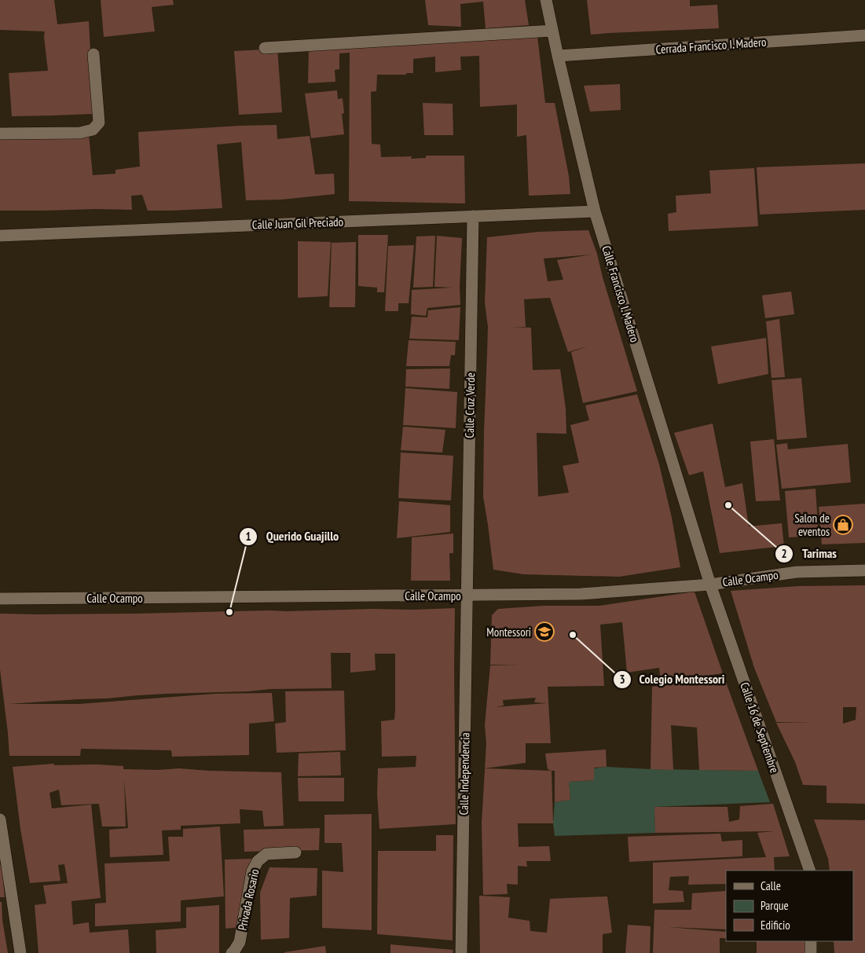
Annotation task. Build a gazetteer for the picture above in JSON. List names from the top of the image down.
{
  "streets": {
    "street": [
      "Cerrada Francisco I. Madero",
      "Calle Juan Gil Preciado",
      "Calle Francisco I. Madero",
      "Calle Cruz Verde",
      "Calle Ocampo",
      "Calle 16 de Septiembre",
      "Calle Independencia",
      "Privada Rosario"
    ]
  },
  "crossings": [
    ["Cerrada Francisco I. Madero", "Calle Francisco I. Madero"],
    ["Calle Juan Gil Preciado", "Calle Francisco I. Madero"],
    ["Calle Juan Gil Preciado", "Calle Cruz Verde"],
    ["Calle Francisco I. Madero", "Calle Ocampo"],
    ["Calle Francisco I. Madero", "Calle 16 de Septiembre"],
    ["Calle Cruz Verde", "Calle Ocampo"],
    ["Calle Cruz Verde", "Calle Independencia"],
    ["Calle Ocampo", "Calle 16 de Septiembre"],
    ["Calle Ocampo", "Calle Independencia"]
  ],
  "places": {
    "other": ["Tarimas", "Querido Guajillo", "Colegio Montessori"],
    "shop": ["Salon de eventos"],
    "school or university": ["Montessori"]
  },
  "legend": ["Calle", "Parque", "Edificio"]
}
